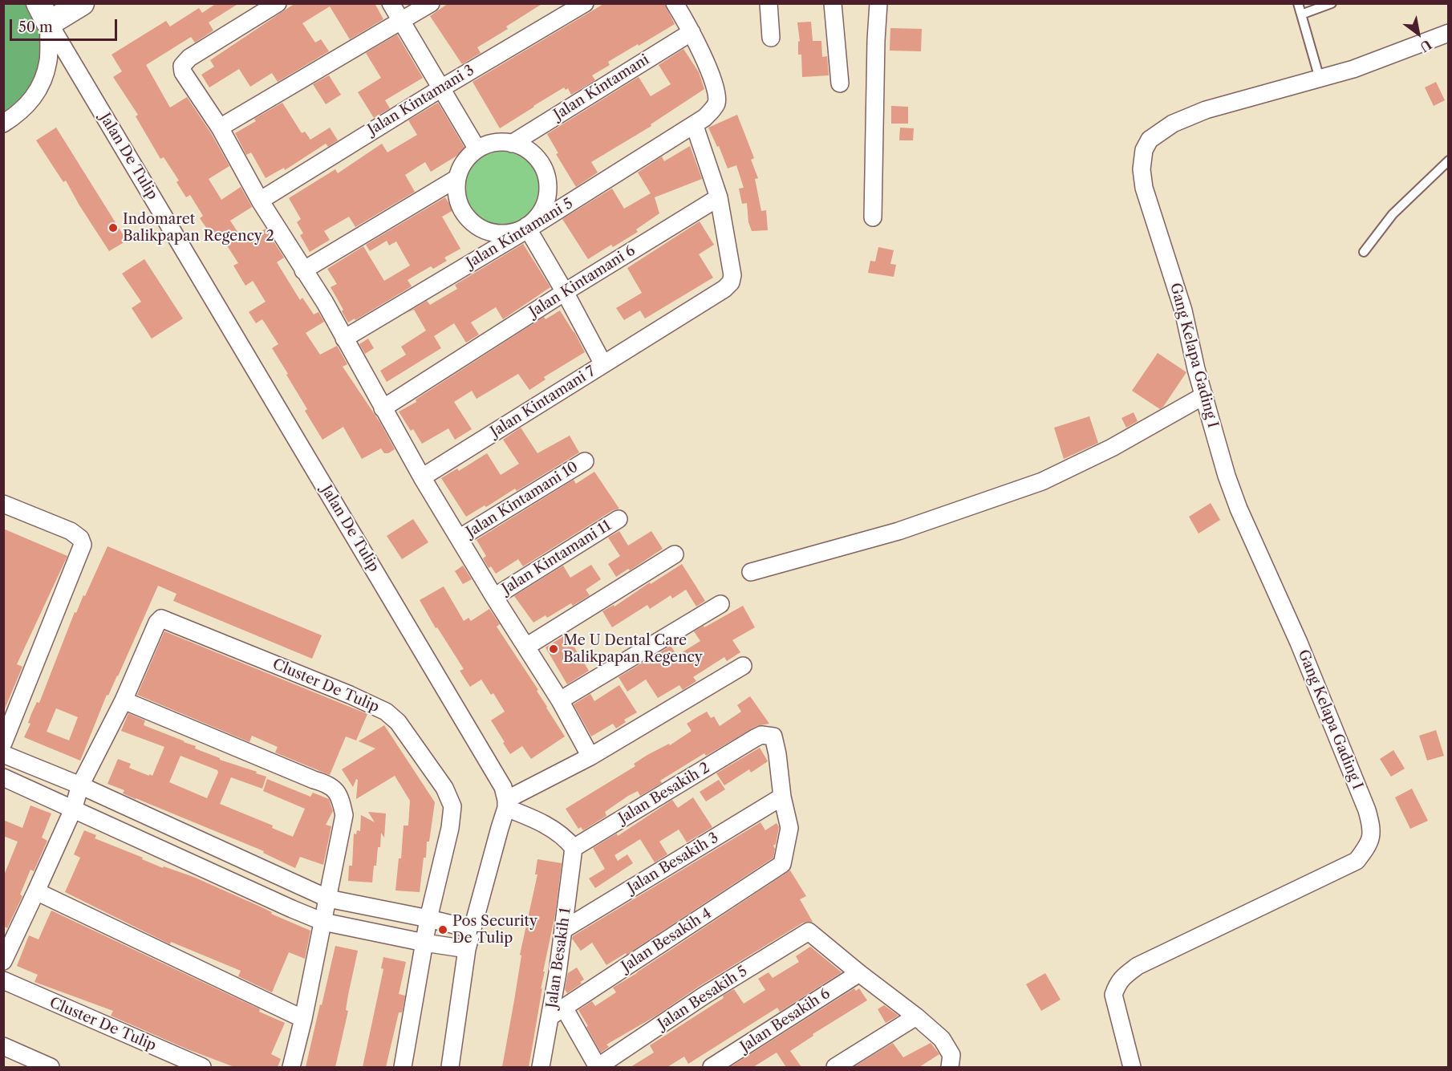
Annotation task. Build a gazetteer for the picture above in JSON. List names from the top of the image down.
{
  "streets": {
    "street": [
      "Jalan Kintamani",
      "Jalan Kintamani 3",
      "Jalan De Tulip",
      "Jalan Kintamani 5",
      "Jalan Kintamani 6",
      "Gang Kelapa Gading I",
      "Jalan Kintamani 7",
      "Jalan Kintamani 10",
      "Jalan Kintamani 11",
      "Cluster De Tulip",
      "Jalan Besakih 2",
      "Jalan Besakih 3",
      "Jalan Besakih 4",
      "Jalan Besakih 1",
      "Jalan Besakih 5",
      "Jalan Besakih 6"
    ]
  },
  "crossings": [
    ["Jalan Kintamani", "Jalan Kintamani 5"],
    ["Jalan Kintamani", "Jalan Kintamani 7"],
    ["Jalan Kintamani 5", "Jalan Kintamani 7"],
    ["Jalan Kintamani 6", "Jalan Kintamani 7"],
    ["Jalan Besakih 2", "Jalan Besakih 3"],
    ["Jalan Besakih 2", "Jalan Besakih 4"],
    ["Jalan Besakih 2", "Jalan Besakih 1"],
    ["Jalan Besakih 3", "Jalan Besakih 4"],
    ["Jalan Besakih 3", "Jalan Besakih 1"],
    ["Jalan Besakih 4", "Jalan Besakih 1"],
    ["Jalan Besakih 5", "Jalan Besakih 6"]
  ],
  "places": ["Indomaret Balikpapan Regency 2", "Me U Dental Care Balikpapan Regency", "Pos Security De Tulip"],
  "scale_bar": "50 m",
  "north": "bottom right"
}
